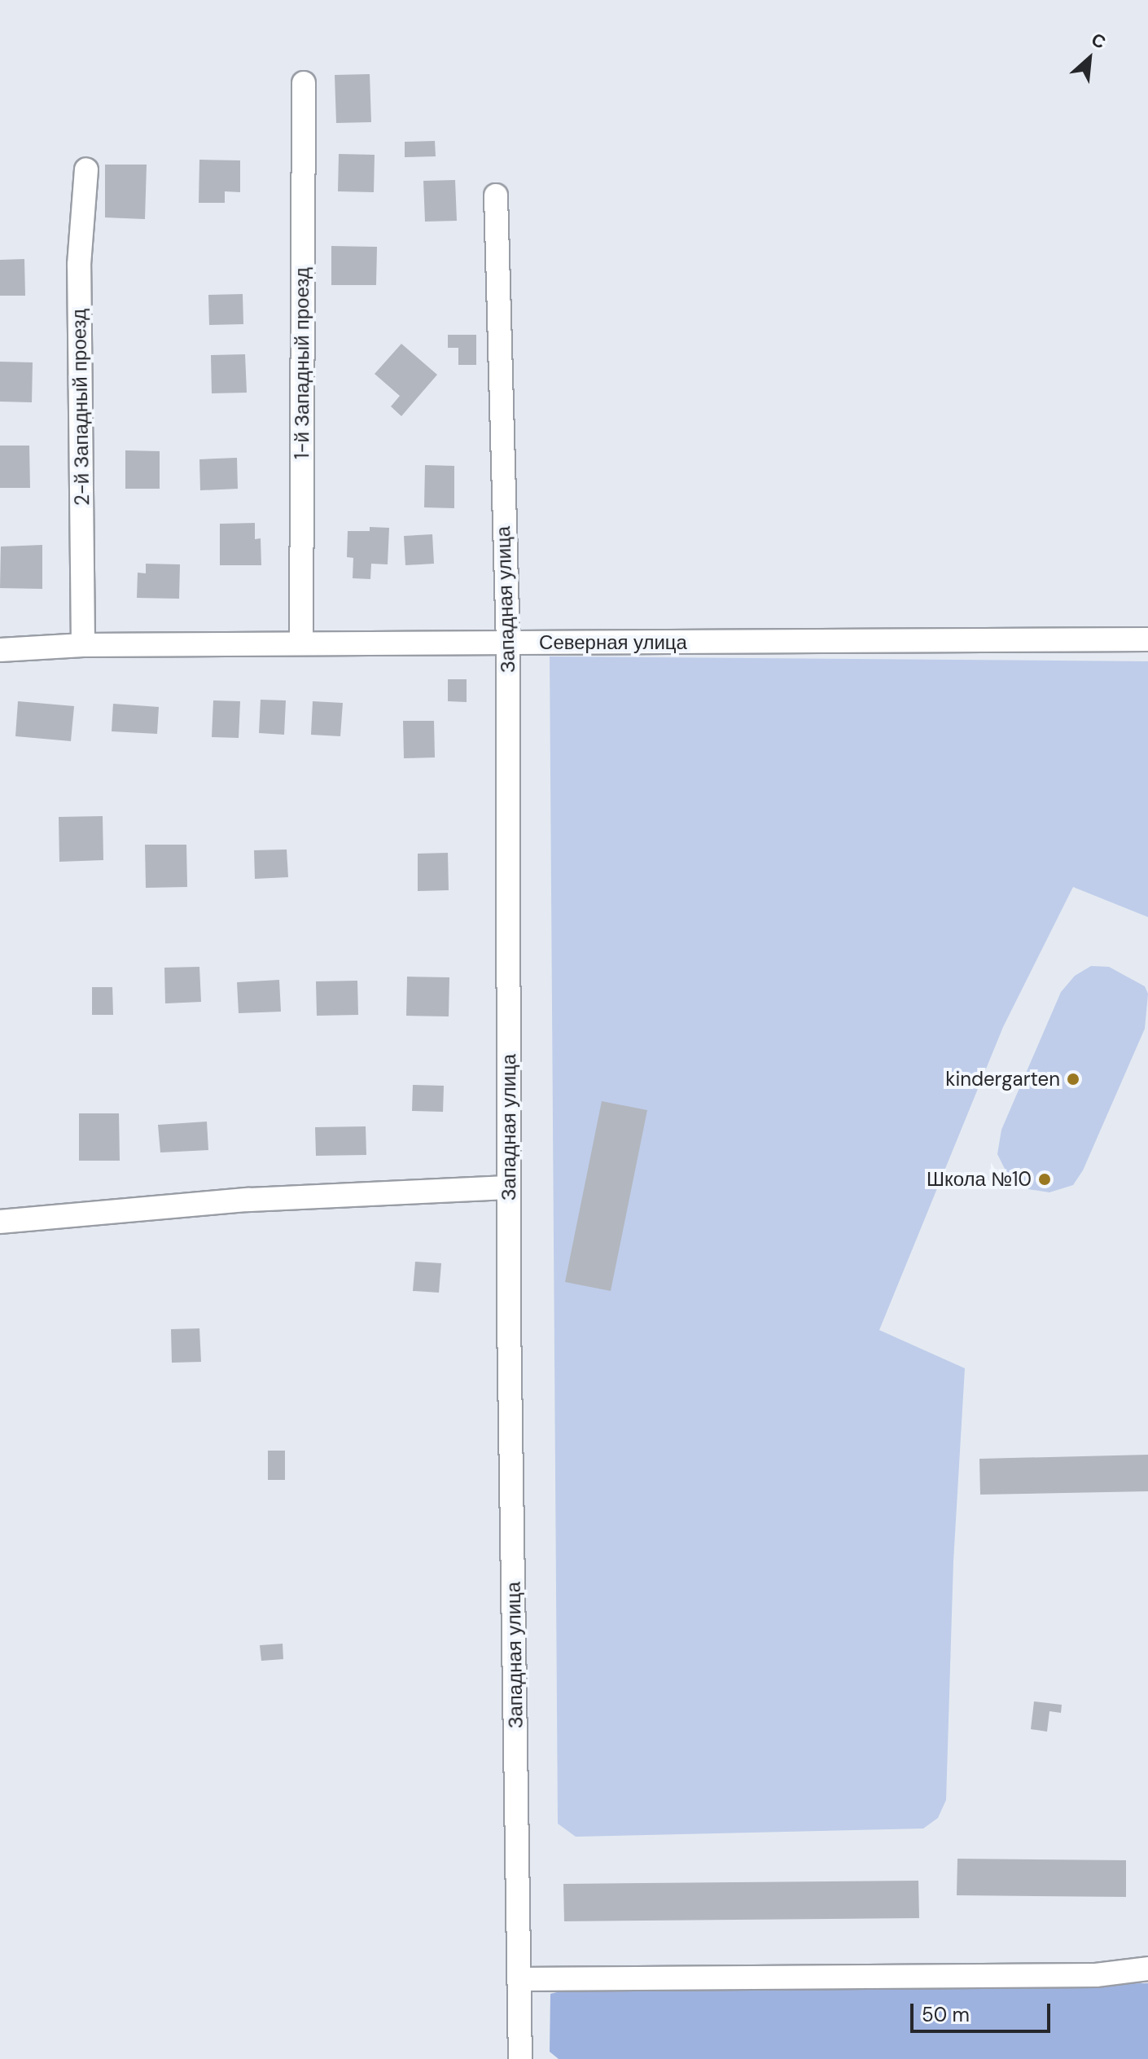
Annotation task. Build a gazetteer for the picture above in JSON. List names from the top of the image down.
{
  "streets": {
    "street": [
      "1-й Западный проезд",
      "2-й Западный проезд",
      "Западная улица",
      "Северная улица"
    ]
  },
  "crossings": [
    ["1-й Западный проезд", "Северная улица"],
    ["2-й Западный проезд", "Северная улица"],
    ["Западная улица", "Северная улица"]
  ],
  "places": ["kindergarten", "Школа №10"],
  "scale_bar": "50 m",
  "north": "top right"
}
